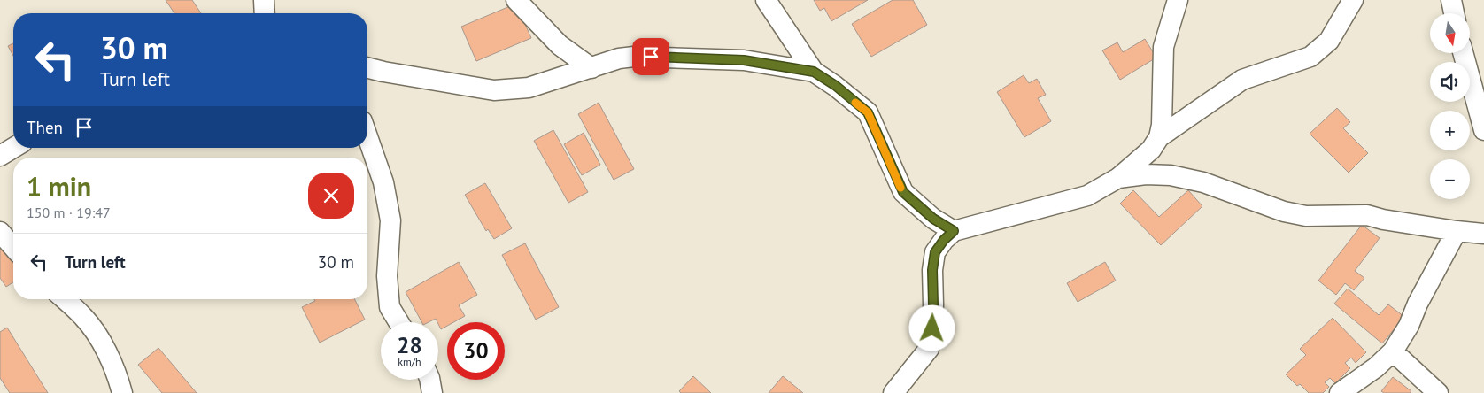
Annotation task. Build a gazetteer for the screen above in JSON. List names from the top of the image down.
{
  "north": "bottom",
  "page": {
    "map_buttons": ["+", "−"],
    "turn": ["30 m", "Turn left"],
    "then": "Then",
    "heading": ["1 min", "150 m · 19:47"],
    "list": [
      {
        "name": "Turn left",
        "value": "30 m"
      }
    ],
    "speed": "28 km/h",
    "limit": "30"
  }
}
